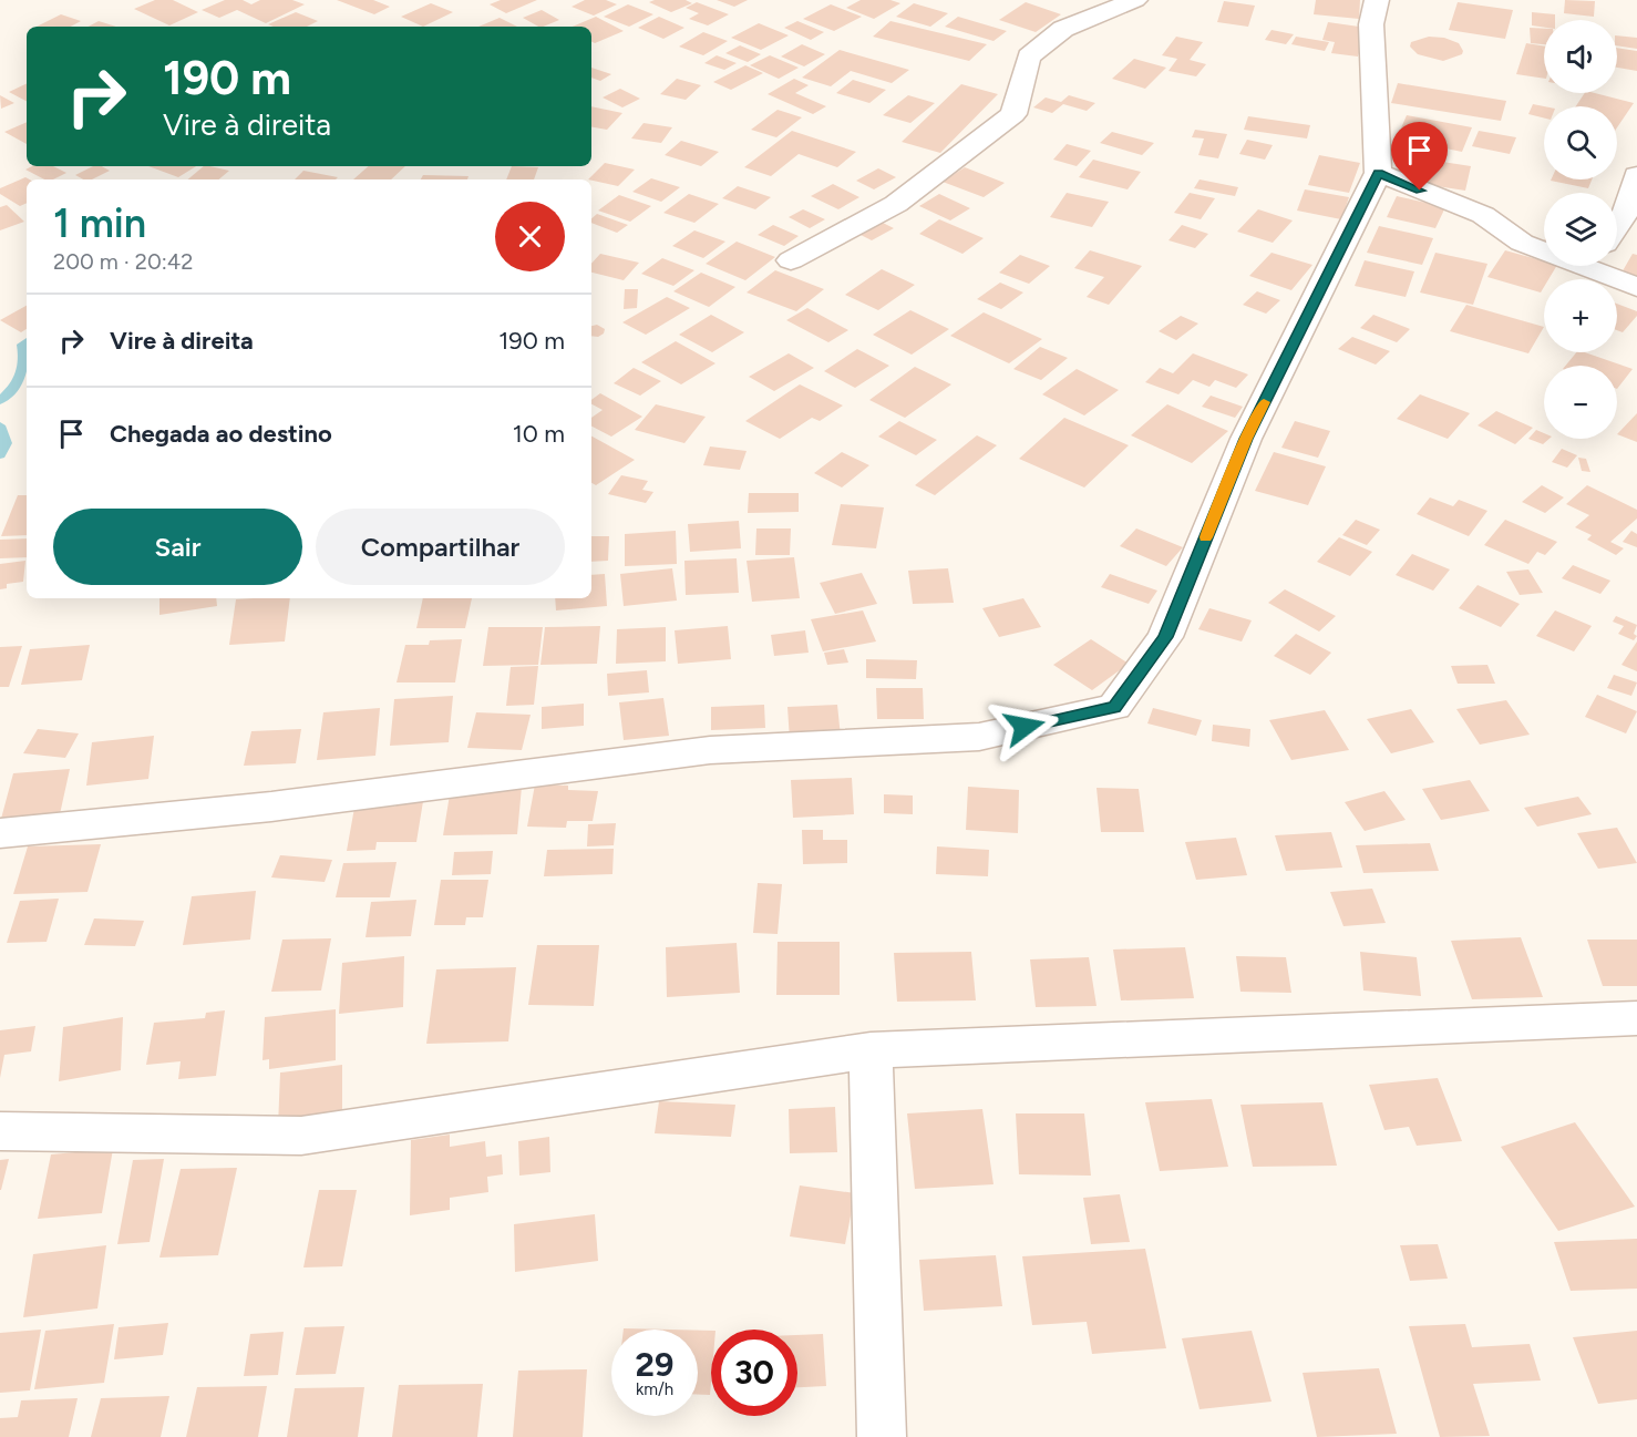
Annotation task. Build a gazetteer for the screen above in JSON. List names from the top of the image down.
{
  "page": {
    "map_buttons": ["+", "−"],
    "turn": ["190 m", "Vire à direita"],
    "heading": ["1 min", "200 m · 20:42"],
    "list": [
      {
        "name": "Vire à direita",
        "value": "190 m"
      },
      {
        "name": "Chegada ao destino",
        "value": "10 m"
      }
    ],
    "buttons": ["Sair", "Compartilhar"],
    "speed": "29 km/h",
    "limit": "30"
  }
}
